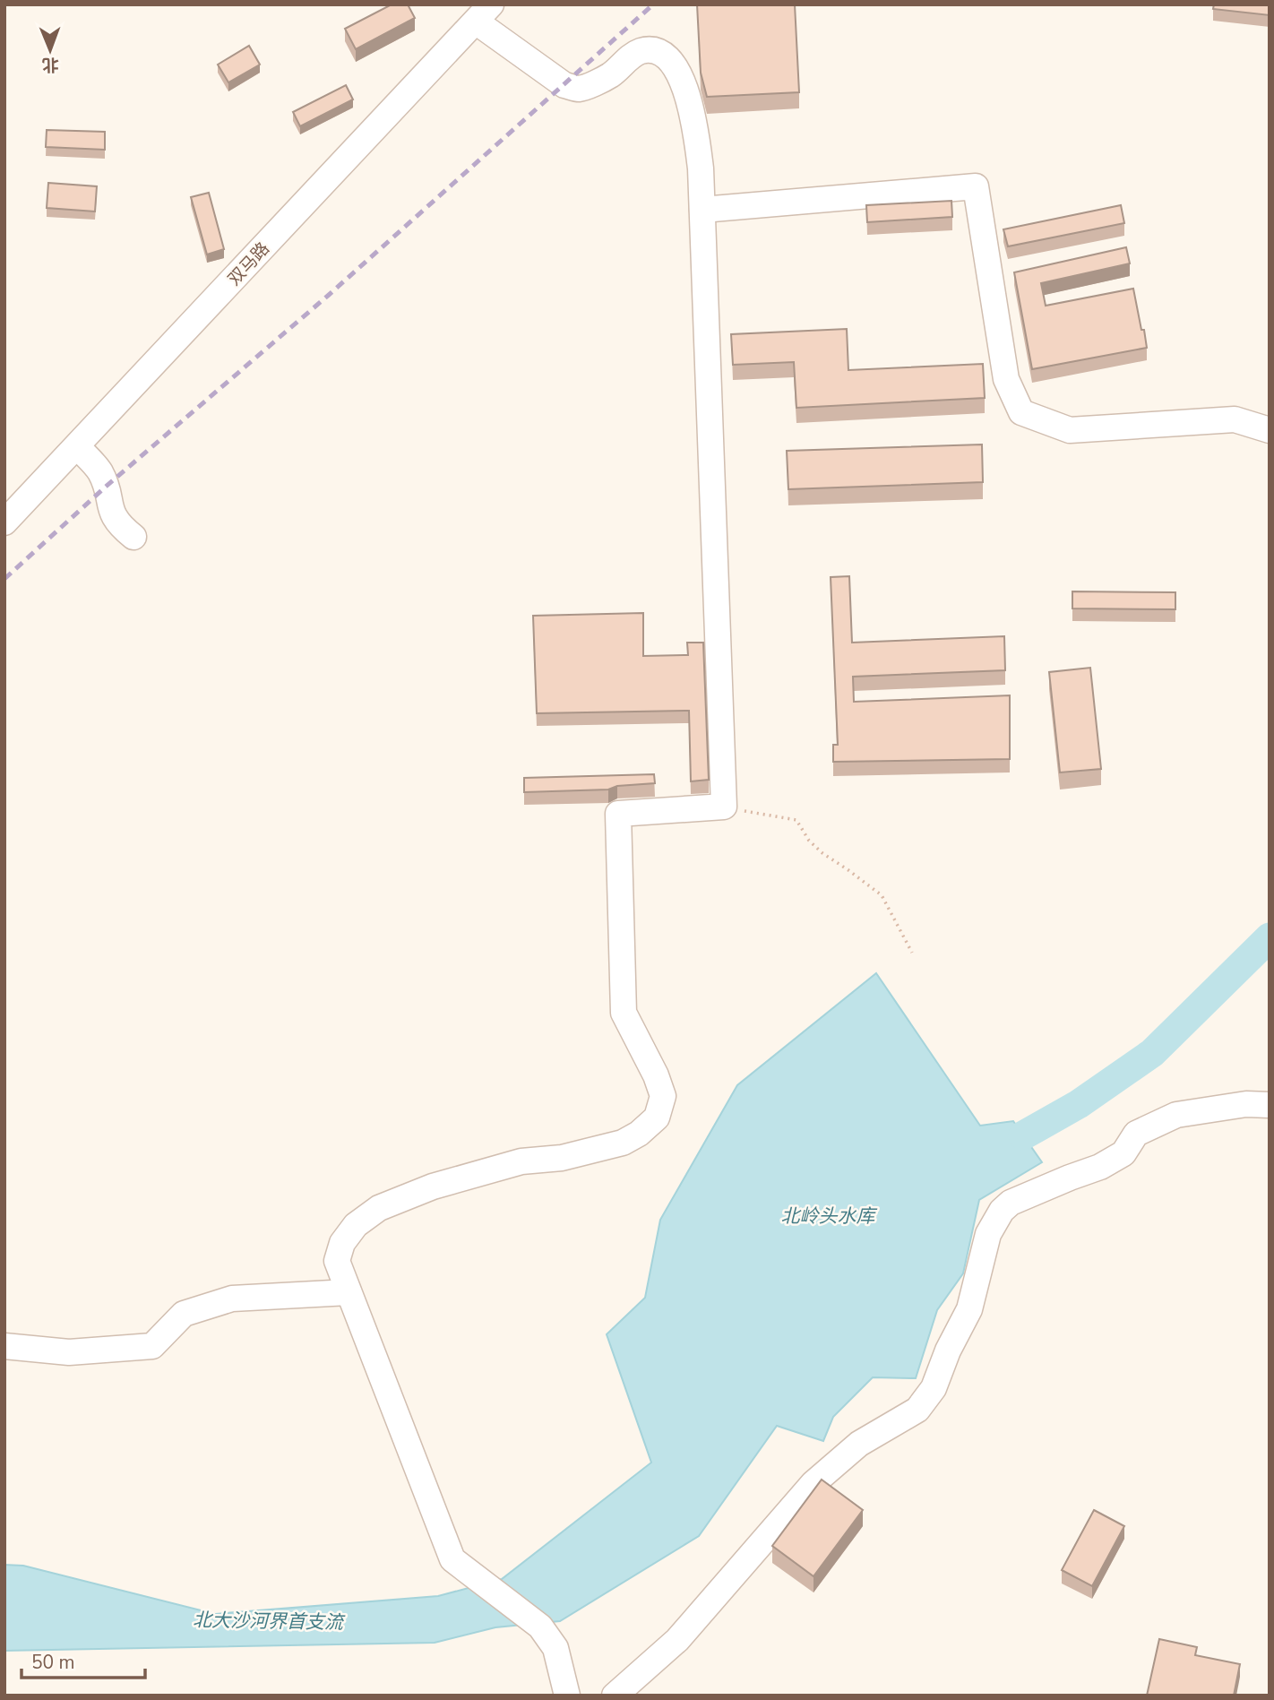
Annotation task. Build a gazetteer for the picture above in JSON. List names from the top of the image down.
{
  "streets": {
    "street": ["双马路"]
  },
  "water": ["北岭头水库", "北大沙河界首支流"],
  "scale_bar": "50 m",
  "north": "bottom"
}
